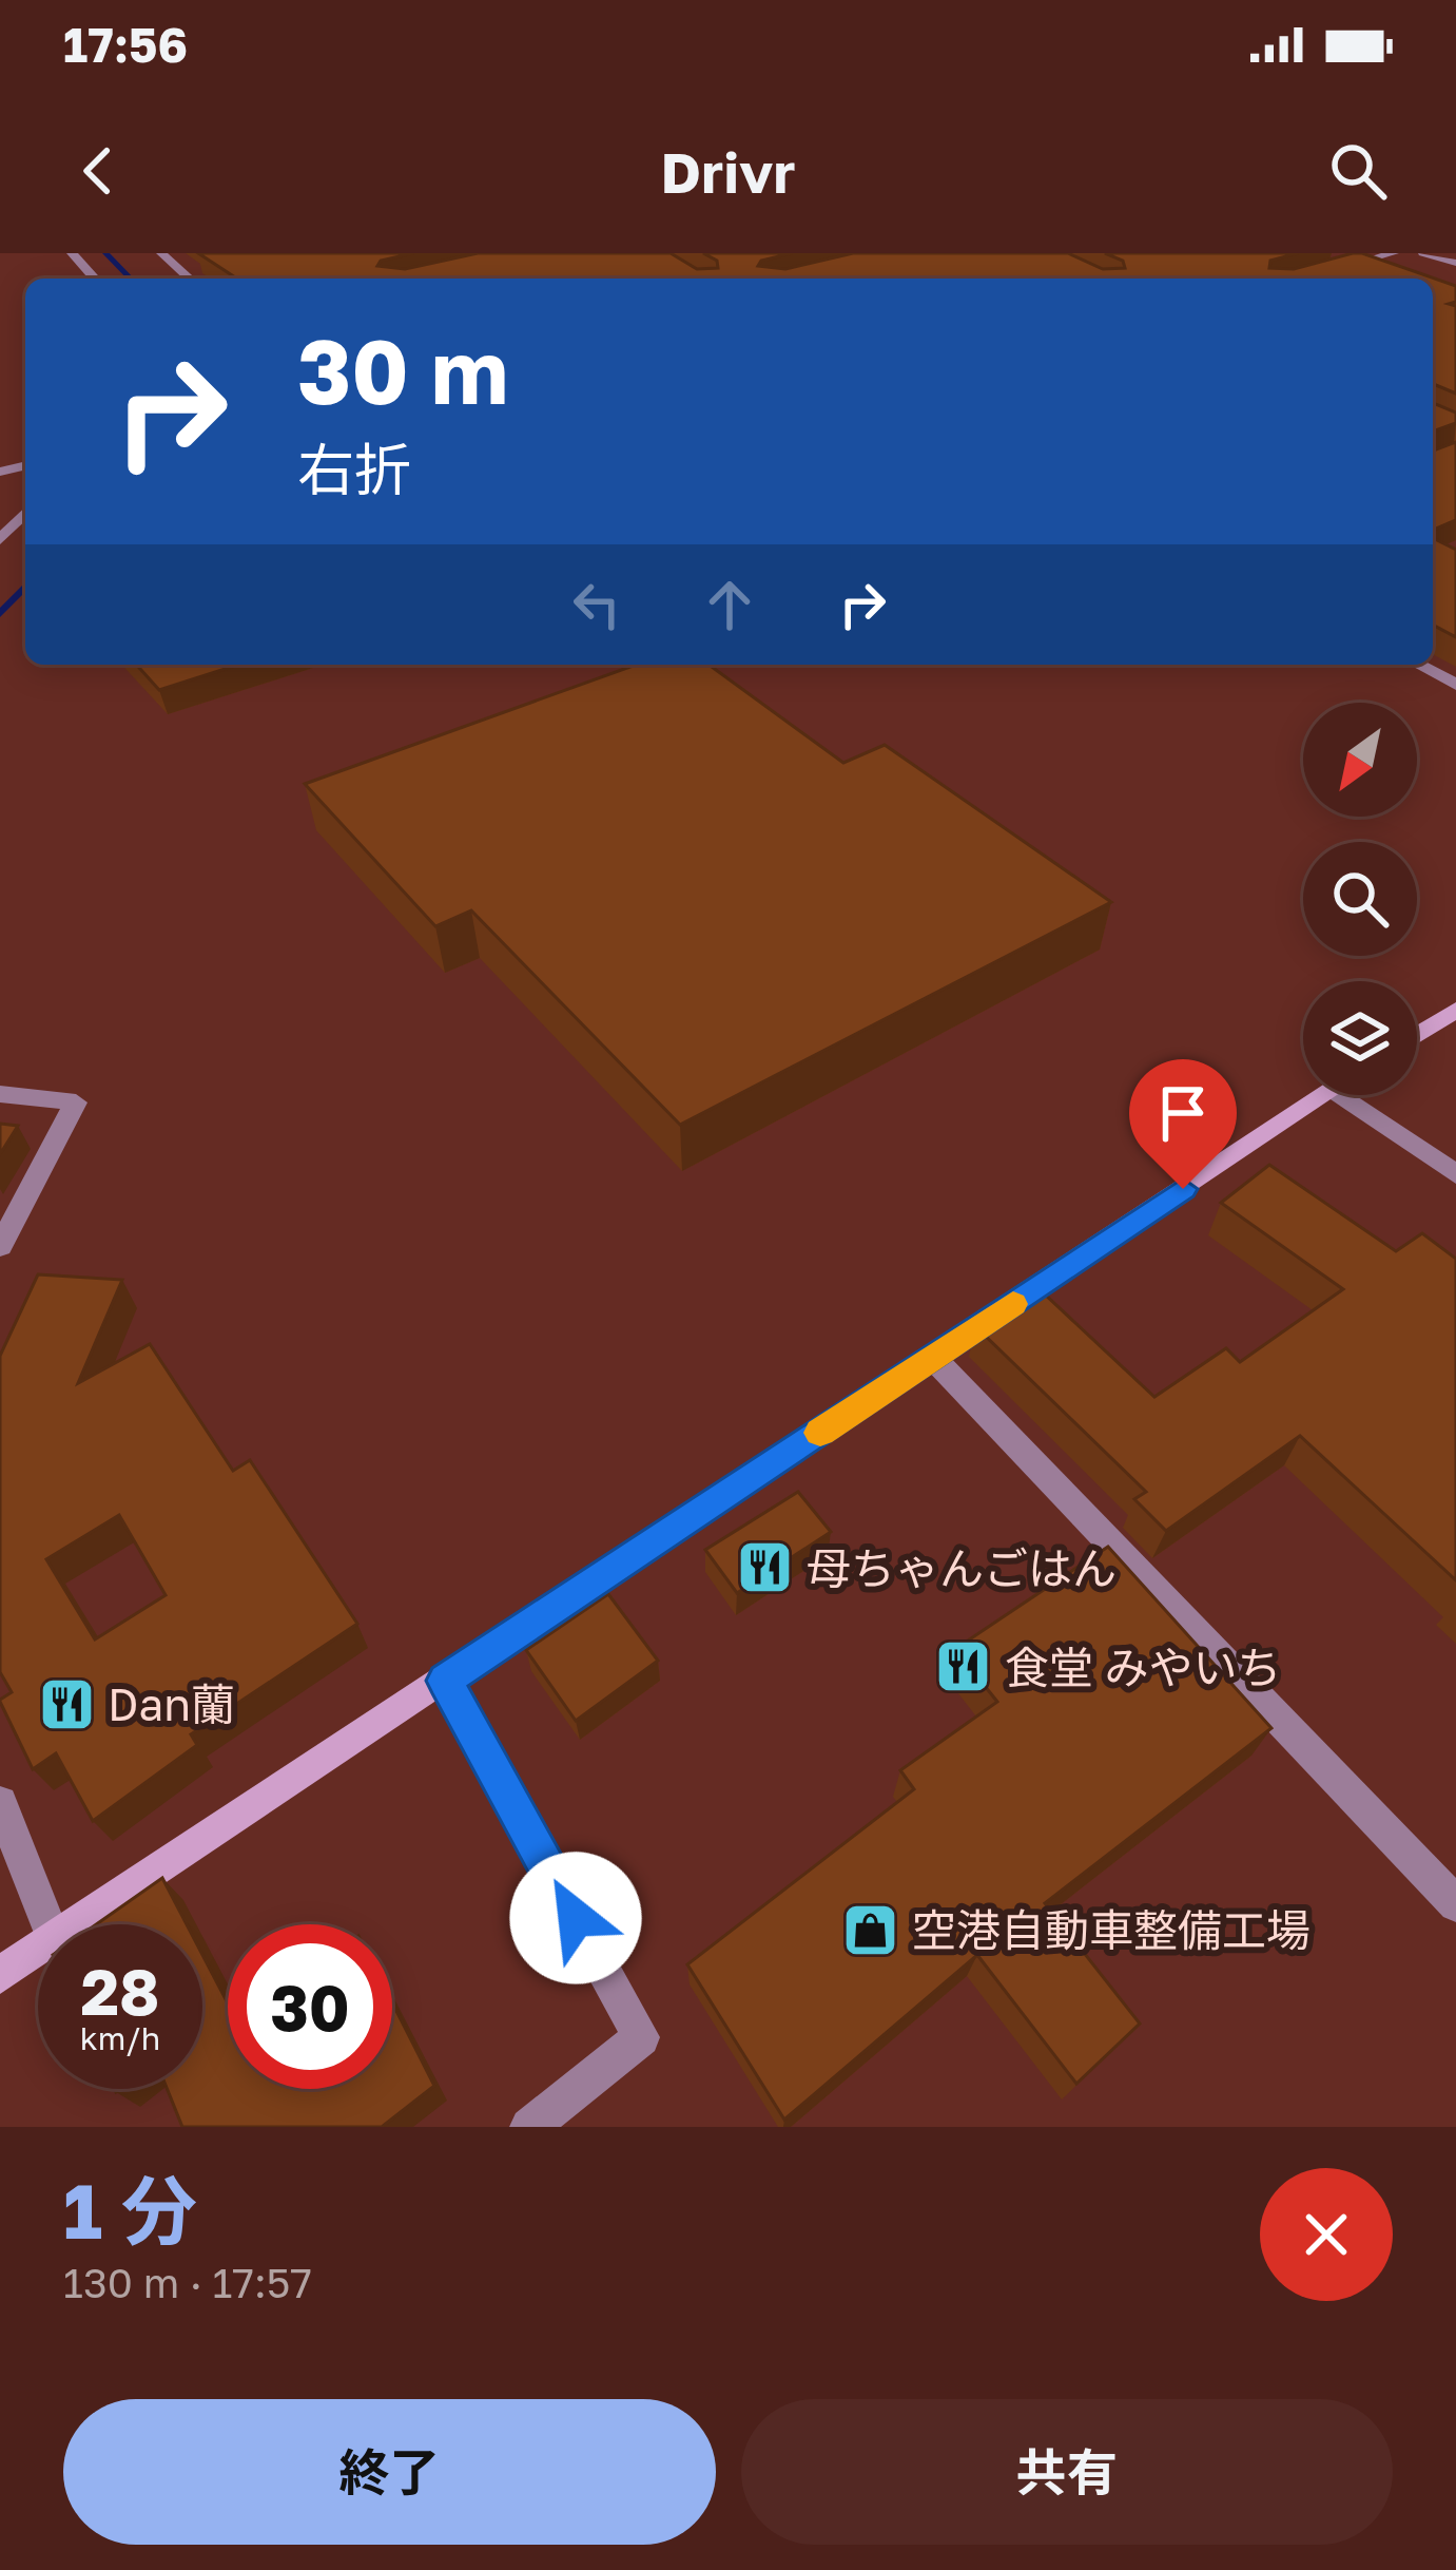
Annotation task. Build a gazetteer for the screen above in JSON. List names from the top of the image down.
{
  "places": {
    "restaurant": ["母ちゃんごはん", "食堂 みやいち", "Dan蘭"],
    "shop": ["空港自動車整備工場"]
  },
  "north": "bottom left",
  "page": {
    "status": "17:56",
    "header": "Drivr",
    "turn": ["30 m", "右折"],
    "speed": "28 km/h",
    "limit": "30",
    "heading": ["1 分", "130 m · 17:57"],
    "buttons": ["終了", "共有"]
  }
}
